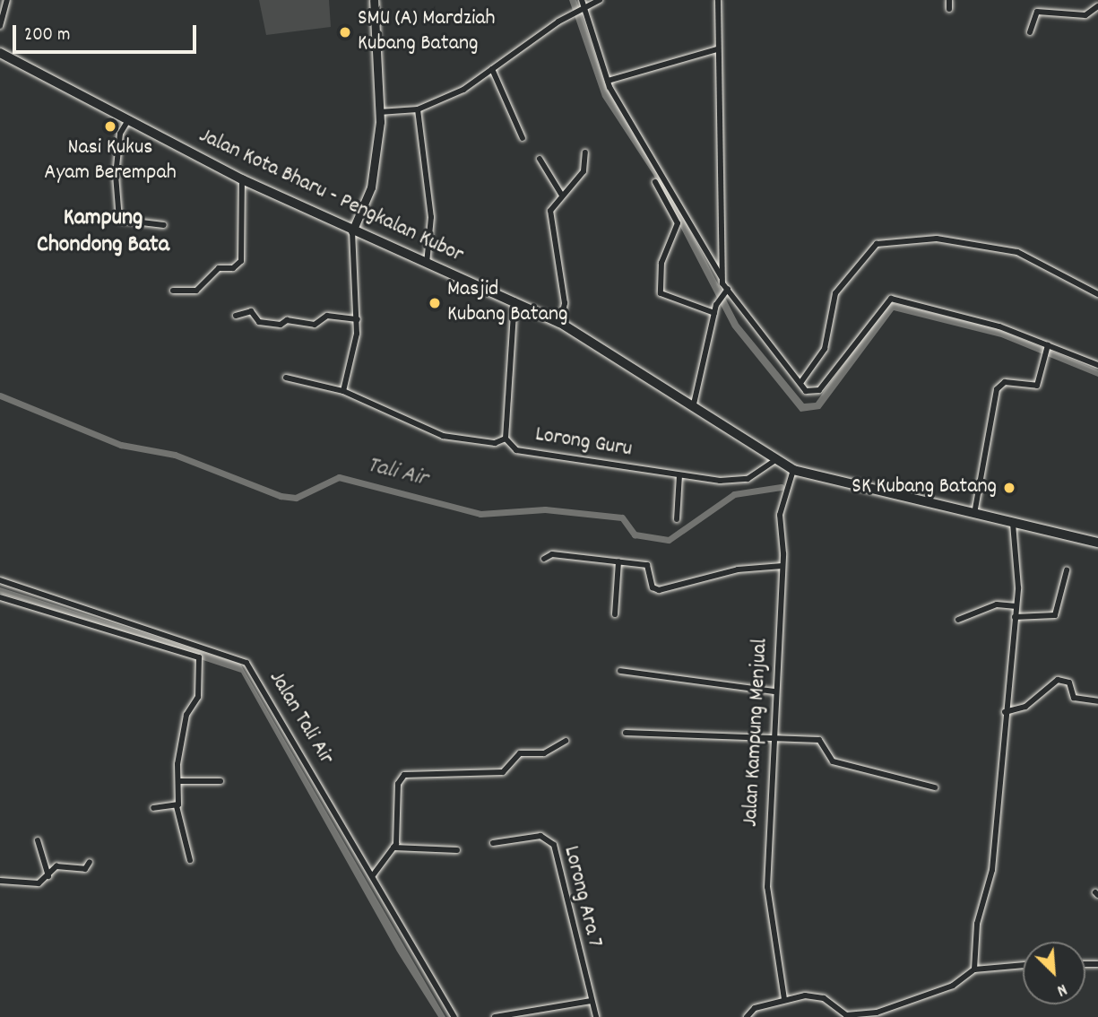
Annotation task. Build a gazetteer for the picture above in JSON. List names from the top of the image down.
{
  "streets": {
    "main road": ["Jalan Kota Bharu - Pengkalan Kubor"],
    "street": [
      "Lorong Guru",
      "Jalan Tali Air",
      "Jalan Kampung Menjual",
      "Lorong Ara 7"
    ]
  },
  "crossings": [
    ["Jalan Kota Bharu - Pengkalan Kubor", "Lorong Guru"],
    ["Jalan Kota Bharu - Pengkalan Kubor", "Jalan Kampung Menjual"]
  ],
  "districts": ["Kampung Chondong Bata"],
  "water": ["Tali Air"],
  "places": [
    "SMU (A) Mardziah Kubang Batang",
    "Nasi Kukus Ayam Berempah",
    "Masjid Kubang Batang",
    "SK Kubang Batang"
  ],
  "scale_bar": "200 m",
  "north": "bottom right"
}
